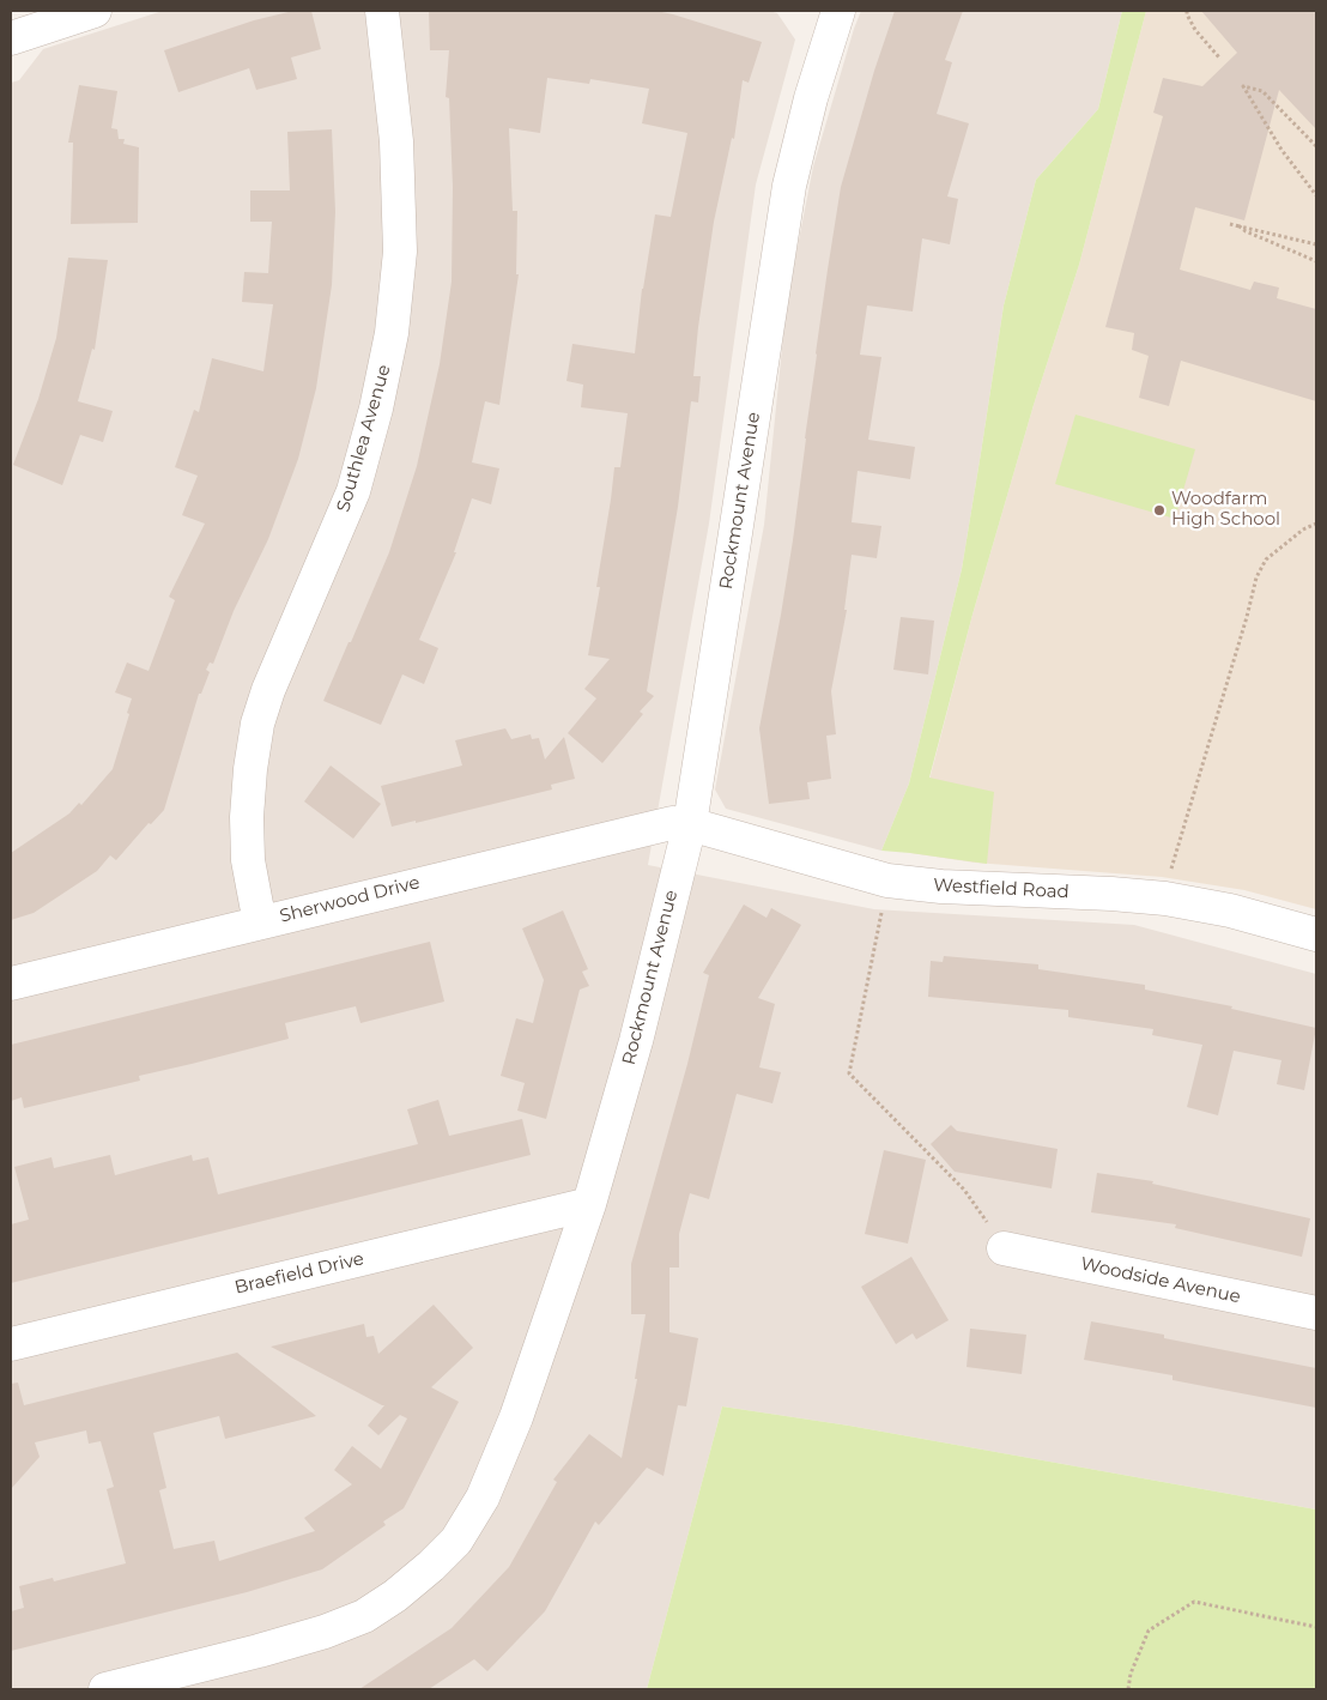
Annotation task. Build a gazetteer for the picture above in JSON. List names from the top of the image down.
{
  "streets": {
    "street": [
      "Southlea Avenue",
      "Rockmount Avenue",
      "Westfield Road",
      "Sherwood Drive",
      "Braefield Drive",
      "Woodside Avenue"
    ]
  },
  "crossings": [
    ["Southlea Avenue", "Sherwood Drive"],
    ["Rockmount Avenue", "Westfield Road"],
    ["Rockmount Avenue", "Sherwood Drive"],
    ["Rockmount Avenue", "Braefield Drive"],
    ["Westfield Road", "Sherwood Drive"]
  ],
  "places": ["Woodfarm High School"]
}
